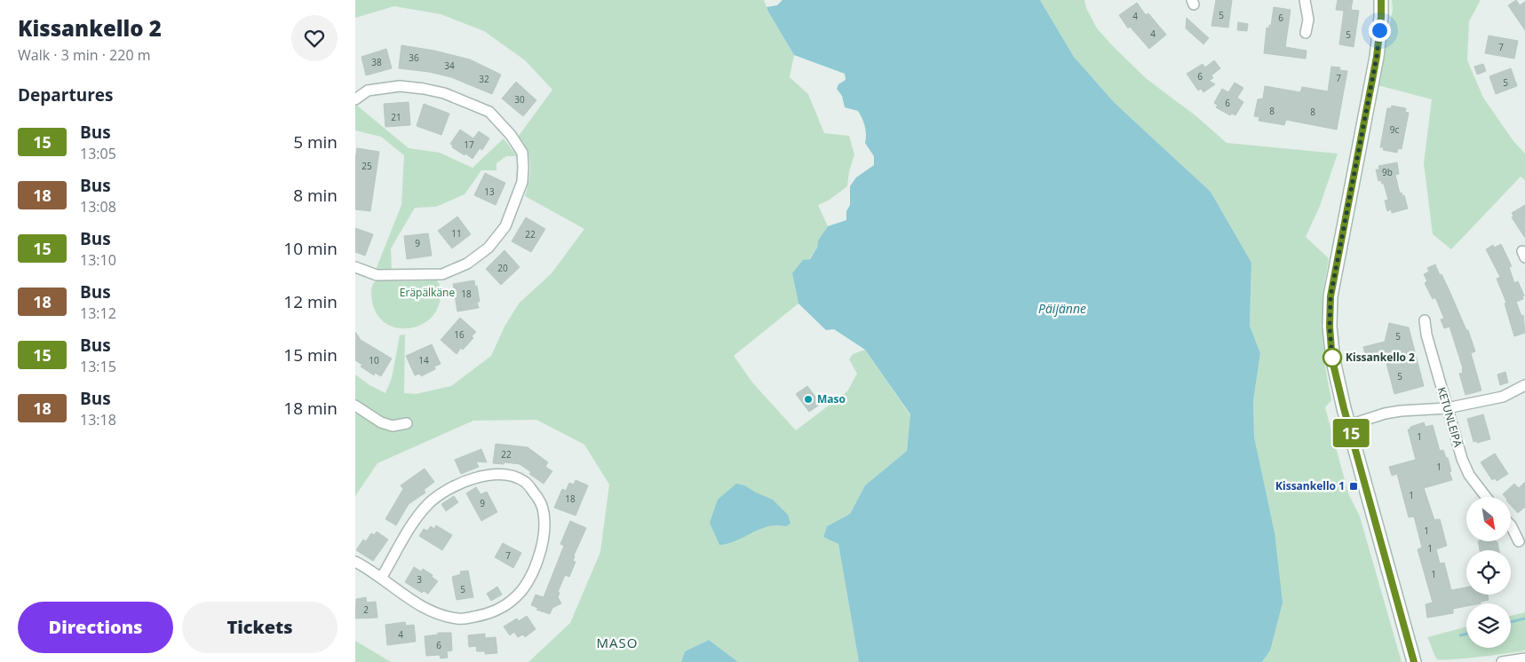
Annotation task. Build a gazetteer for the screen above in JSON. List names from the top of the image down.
{
  "streets": {
    "street": ["KETUNLEIPÄ"]
  },
  "districts": ["MASO"],
  "water": ["Päijänne"],
  "parks": ["Eräpälkäne"],
  "places": {
    "other": ["Kissankello 2", "Maso"],
    "transit": ["Kissankello 1"]
  },
  "lines": ["bus line 15"],
  "house_numbers": [
    "5",
    "4",
    "6",
    "4",
    "5",
    "7",
    "36",
    "38",
    "34",
    "6",
    "7",
    "32",
    "5",
    "30",
    "6",
    "8",
    "8",
    "21",
    "9c",
    "17",
    "25",
    "9b",
    "13",
    "11",
    "22",
    "9",
    "20",
    "18",
    "16",
    "5",
    "10",
    "14",
    "5",
    "1",
    "22",
    "1",
    "1",
    "18",
    "9",
    "1",
    "1",
    "7",
    "1",
    "3",
    "5",
    "2",
    "4",
    "6"
  ],
  "north": "bottom right",
  "page": {
    "heading": [
      ["Kissankello 2", "Walk · 3 min · 220 m"],
      "Departures"
    ],
    "on_map": "15",
    "list": [
      {
        "mark": "15",
        "name": "Bus",
        "note": "13:05",
        "value": "5 min"
      },
      {
        "mark": "18",
        "name": "Bus",
        "note": "13:08",
        "value": "8 min"
      },
      {
        "mark": "15",
        "name": "Bus",
        "note": "13:10",
        "value": "10 min"
      },
      {
        "mark": "18",
        "name": "Bus",
        "note": "13:12",
        "value": "12 min"
      },
      {
        "mark": "15",
        "name": "Bus",
        "note": "13:15",
        "value": "15 min"
      },
      {
        "mark": "18",
        "name": "Bus",
        "note": "13:18",
        "value": "18 min"
      }
    ],
    "buttons": ["Directions", "Tickets"]
  }
}
